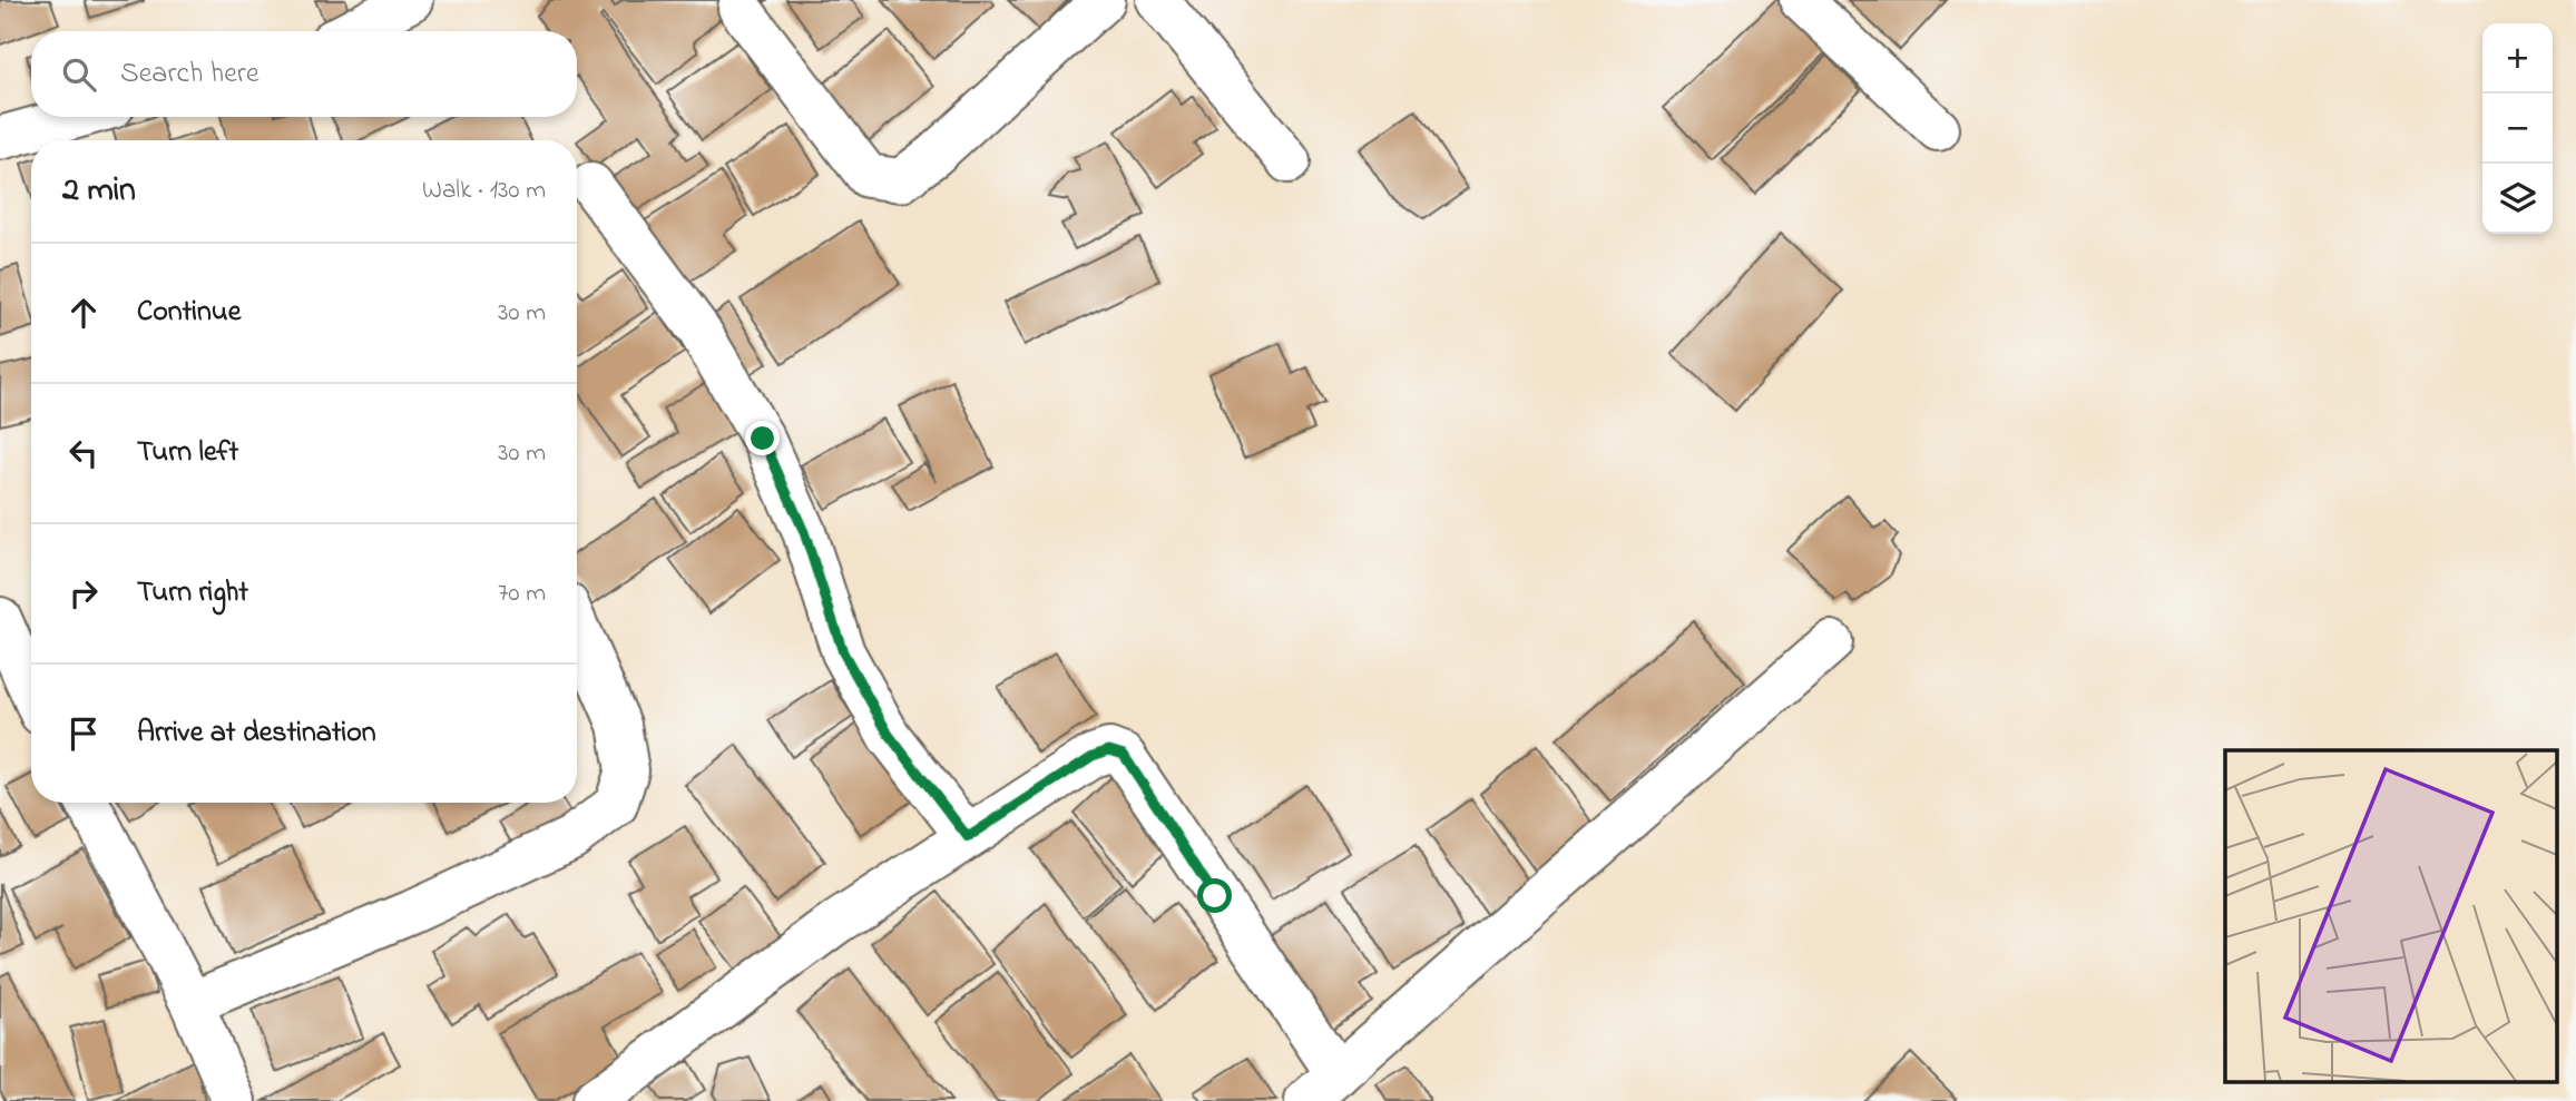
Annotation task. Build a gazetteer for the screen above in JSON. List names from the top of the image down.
{
  "page": {
    "map_buttons": ["+", "−"],
    "search": "Search here",
    "heading": ["2 min", "Walk · 130 m"],
    "list": [
      ["Continue", "30 m"],
      ["Turn left", "30 m"],
      ["Turn right", "70 m"],
      "Arrive at destination"
    ]
  }
}
